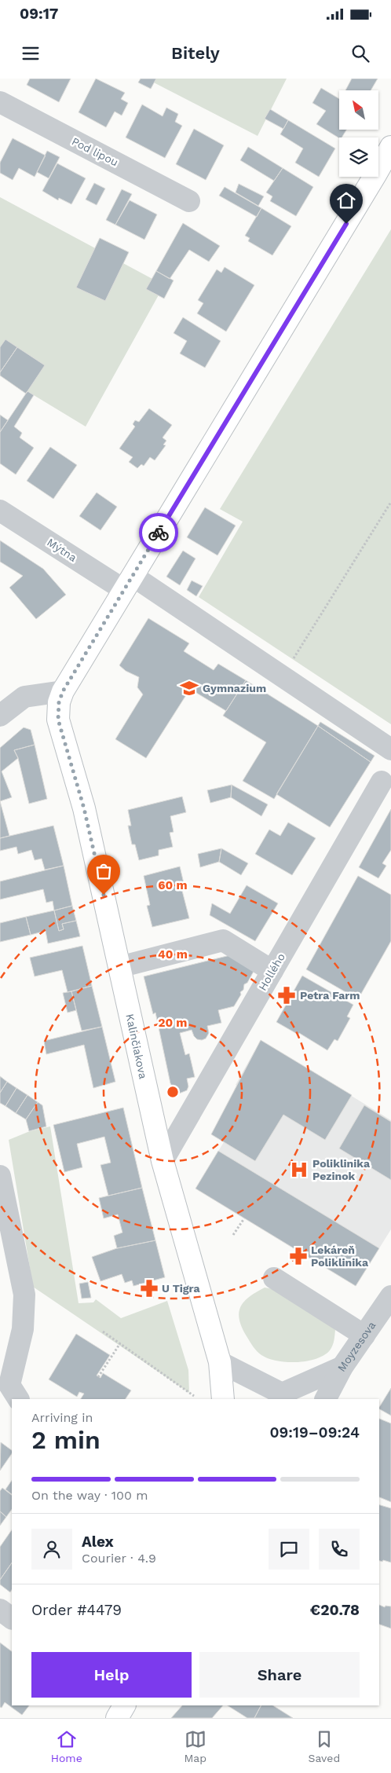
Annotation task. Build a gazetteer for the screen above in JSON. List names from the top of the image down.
{
  "streets": {
    "main road": ["Kalinčiakova"],
    "street": [
      "Pod lipou",
      "Mýtna",
      "Hollého",
      "Moyzesova"
    ]
  },
  "crossings": [
    ["Mýtna", "Kalinčiakova"],
    ["Hollého", "Kalinčiakova"]
  ],
  "places": {
    "school or university": ["Gymnazium"],
    "pharmacy": ["Petra Farm", "Lekáreň Poliklinika", "U Tigra"],
    "hospital": ["Poliklinika Pezinok"]
  },
  "north": "top left",
  "page": {
    "status": "09:17",
    "header": "Bitely",
    "heading": ["2 min", "Arriving in", "09:19–09:24"],
    "panel": [
      "Alex",
      "Courier · 4.9",
      "Order #4479",
      "€20.78"
    ],
    "bar": "On the way · 100 m",
    "buttons": ["Help", "Share"],
    "tabs": ["Home", "Map", "Saved"]
  },
  "rings": ["60 m", "40 m", "20 m"]
}
